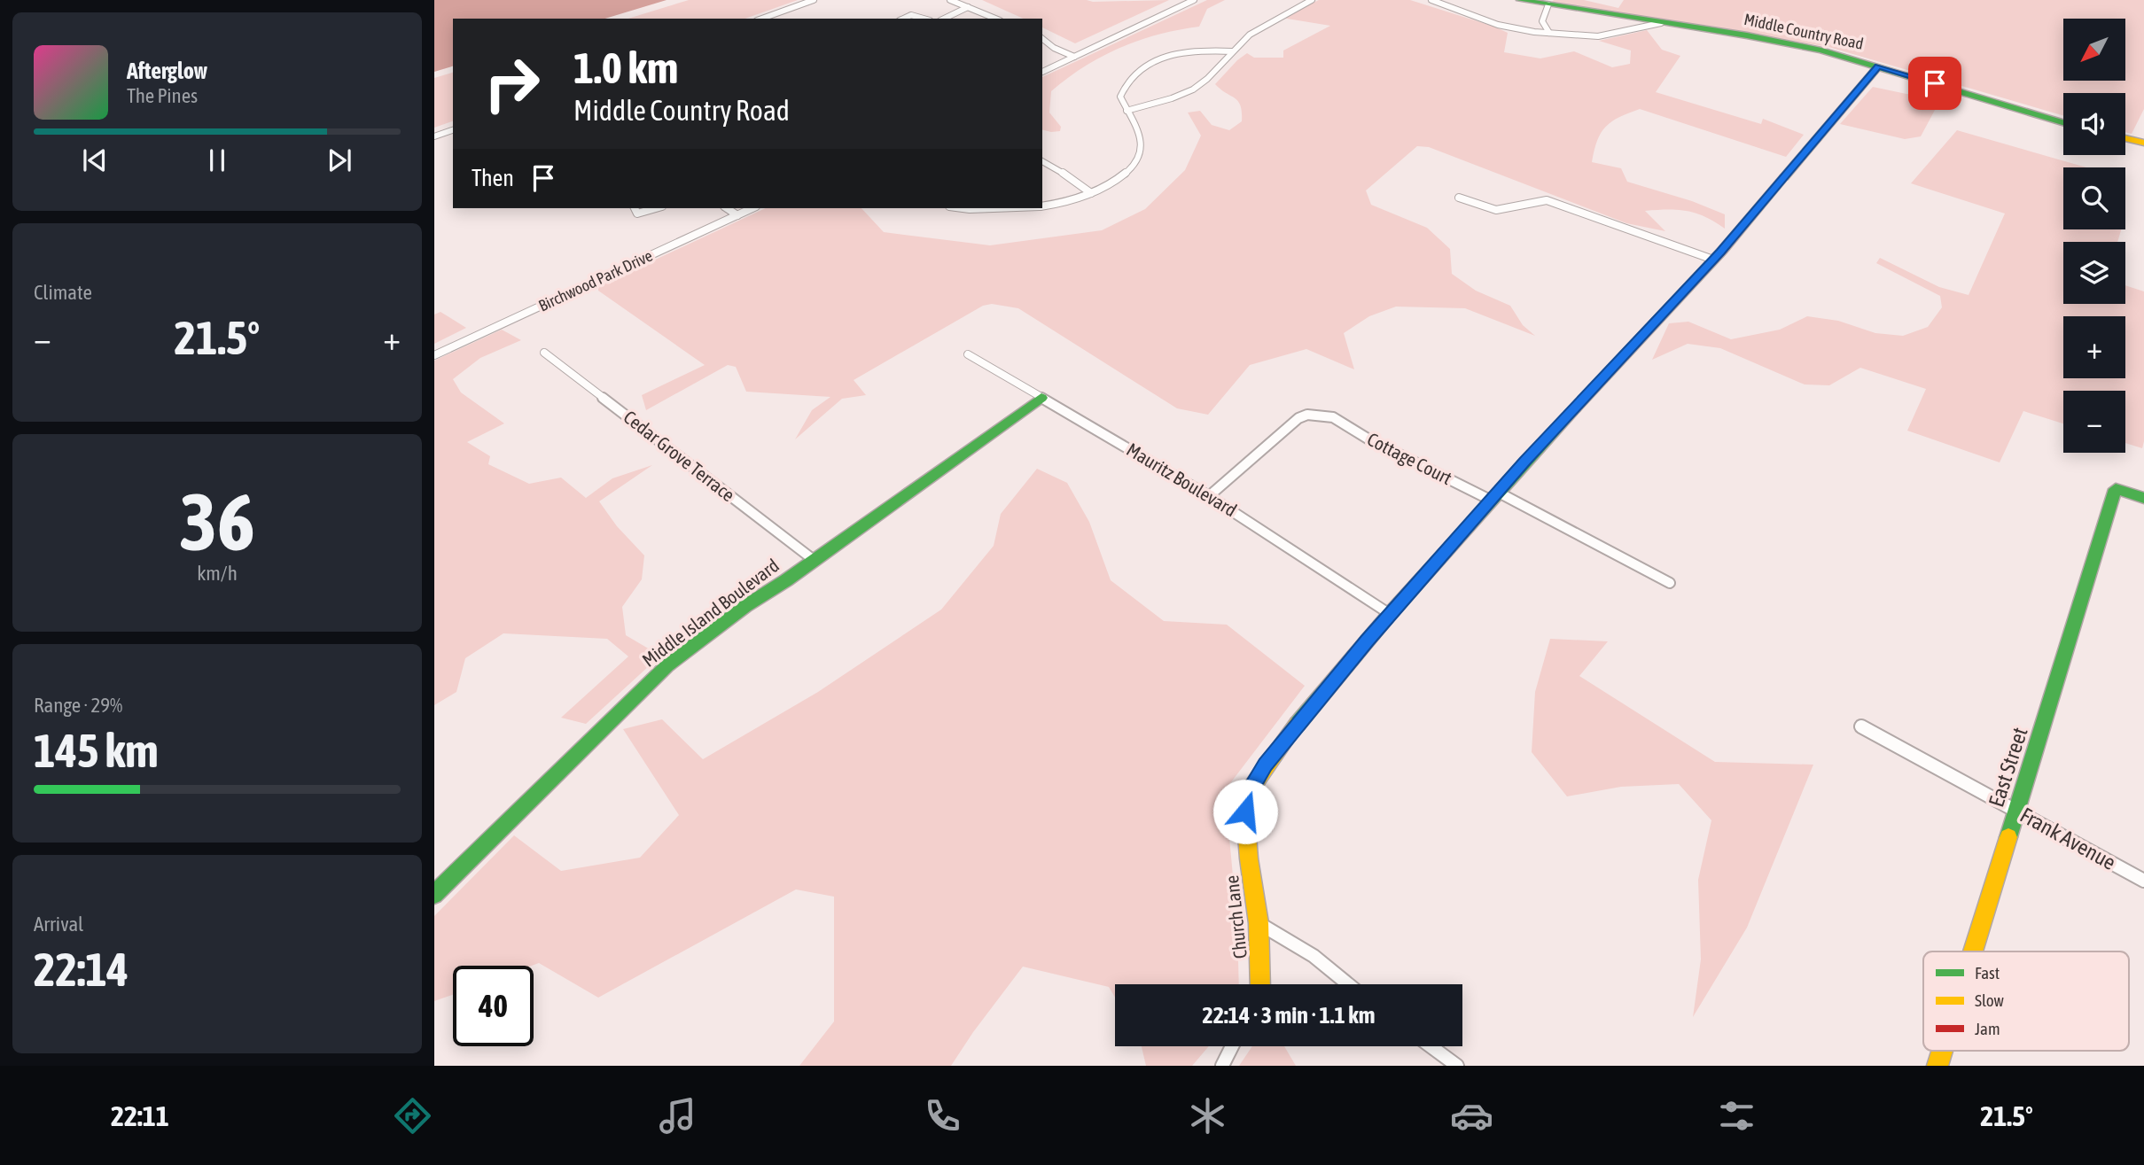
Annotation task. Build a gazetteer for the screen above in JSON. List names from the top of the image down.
{
  "streets": {
    "street": [
      "Middle Country Road",
      "Birchwood Park Drive",
      "Cedar Grove Terrace",
      "Cottage Court",
      "Mauritz Boulevard",
      "Middle Island Boulevard",
      "East Street",
      "Frank Avenue",
      "Church Lane"
    ]
  },
  "crossings": [
    ["Middle Country Road", "Church Lane"],
    ["Cedar Grove Terrace", "Middle Island Boulevard"],
    ["Cottage Court", "Mauritz Boulevard"],
    ["Cottage Court", "Church Lane"],
    ["Mauritz Boulevard", "Middle Island Boulevard"],
    ["Mauritz Boulevard", "Church Lane"],
    ["East Street", "Frank Avenue"]
  ],
  "legend": ["Fast", "Slow", "Jam"],
  "north": "bottom left",
  "page": {
    "map_buttons": ["+", "−"],
    "turn": ["1.0 km", "Middle Country Road"],
    "song": ["Afterglow", "The Pines"],
    "then": "Then",
    "tile": [
      "Climate",
      ["36", "km/h"],
      ["Range · 29%", "145 km"],
      ["Arrival", "22:14"]
    ],
    "heat": ["−", "21.5°", "+"],
    "limit": "40",
    "trip": "22:14 · 3 min · 1.1 km",
    "tabs": ["22:11", "21.5°"]
  }
}
